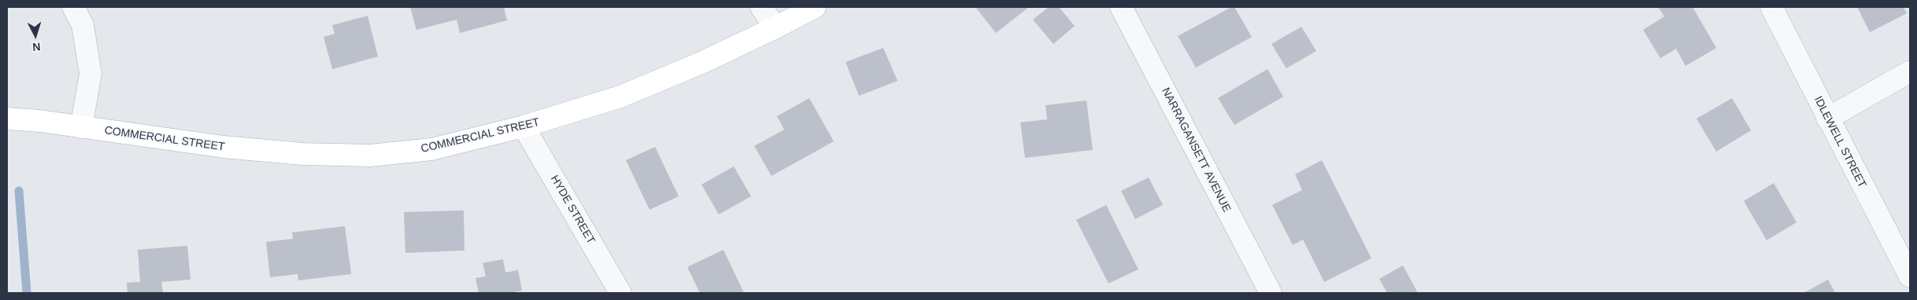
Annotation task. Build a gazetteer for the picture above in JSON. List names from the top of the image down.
{
  "streets": {
    "main road": ["COMMERCIAL STREET"],
    "street": ["IDLEWELL STREET", "NARRAGANSETT AVENUE", "HYDE STREET"]
  },
  "crossings": [
    ["COMMERCIAL STREET", "HYDE STREET"]
  ],
  "north": "bottom"
}
